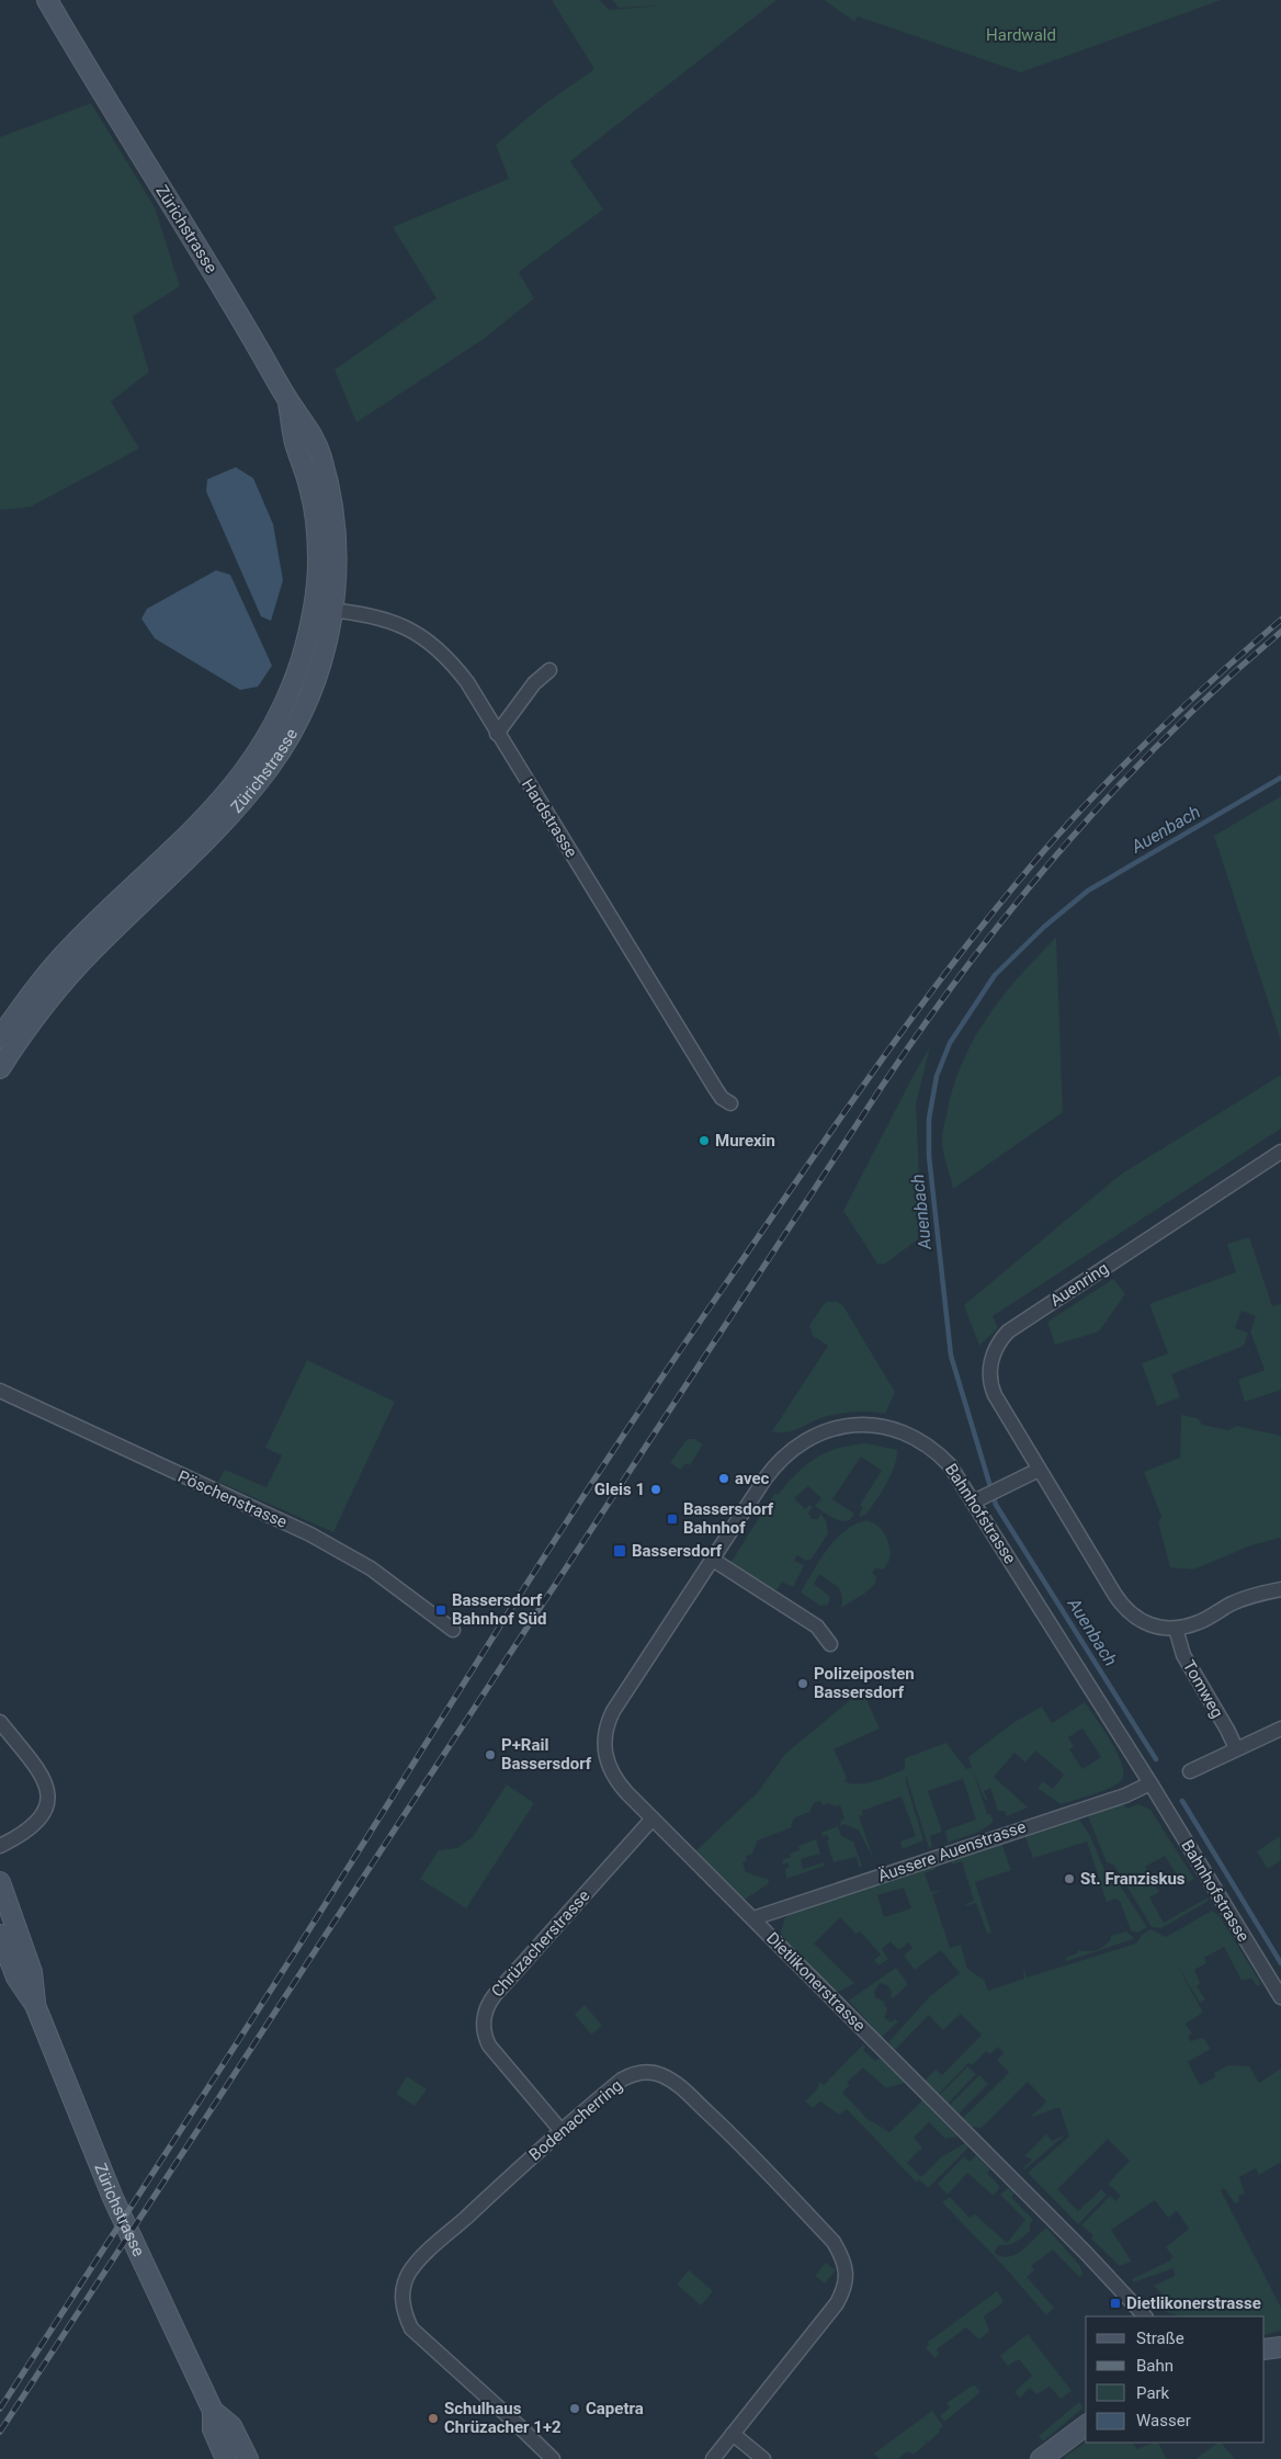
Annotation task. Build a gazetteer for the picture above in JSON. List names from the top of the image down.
{
  "streets": {
    "main road": ["Zürichstrasse"],
    "street": [
      "Hardstrasse",
      "Auenring",
      "Pöschenstrasse",
      "Bahnhofstrasse",
      "Tomweg",
      "Äussere Auenstrasse",
      "Chrüzacherstrasse",
      "Dietlikonerstrasse",
      "Bodenacherring"
    ]
  },
  "crossings": [
    ["Zürichstrasse", "Hardstrasse"],
    ["Auenring", "Tomweg"],
    ["Bahnhofstrasse", "Äussere Auenstrasse"],
    ["Bahnhofstrasse", "Dietlikonerstrasse"],
    ["Äussere Auenstrasse", "Dietlikonerstrasse"],
    ["Chrüzacherstrasse", "Dietlikonerstrasse"],
    ["Chrüzacherstrasse", "Bodenacherring"]
  ],
  "water": ["Auenbach"],
  "parks": ["Hardwald"],
  "places": {
    "other": [
      "Murexin",
      "avec",
      "Gleis 1",
      "Polizeiposten Bassersdorf",
      "P+Rail Bassersdorf",
      "St. Franziskus",
      "Capetra",
      "Schulhaus Chrüzacher 1+2"
    ],
    "transit": [
      "Bassersdorf Bahnhof",
      "Bassersdorf",
      "Bassersdorf Bahnhof Süd",
      "Dietlikonerstrasse"
    ]
  },
  "legend": [
    "Straße",
    "Bahn",
    "Park",
    "Wasser"
  ]
}
